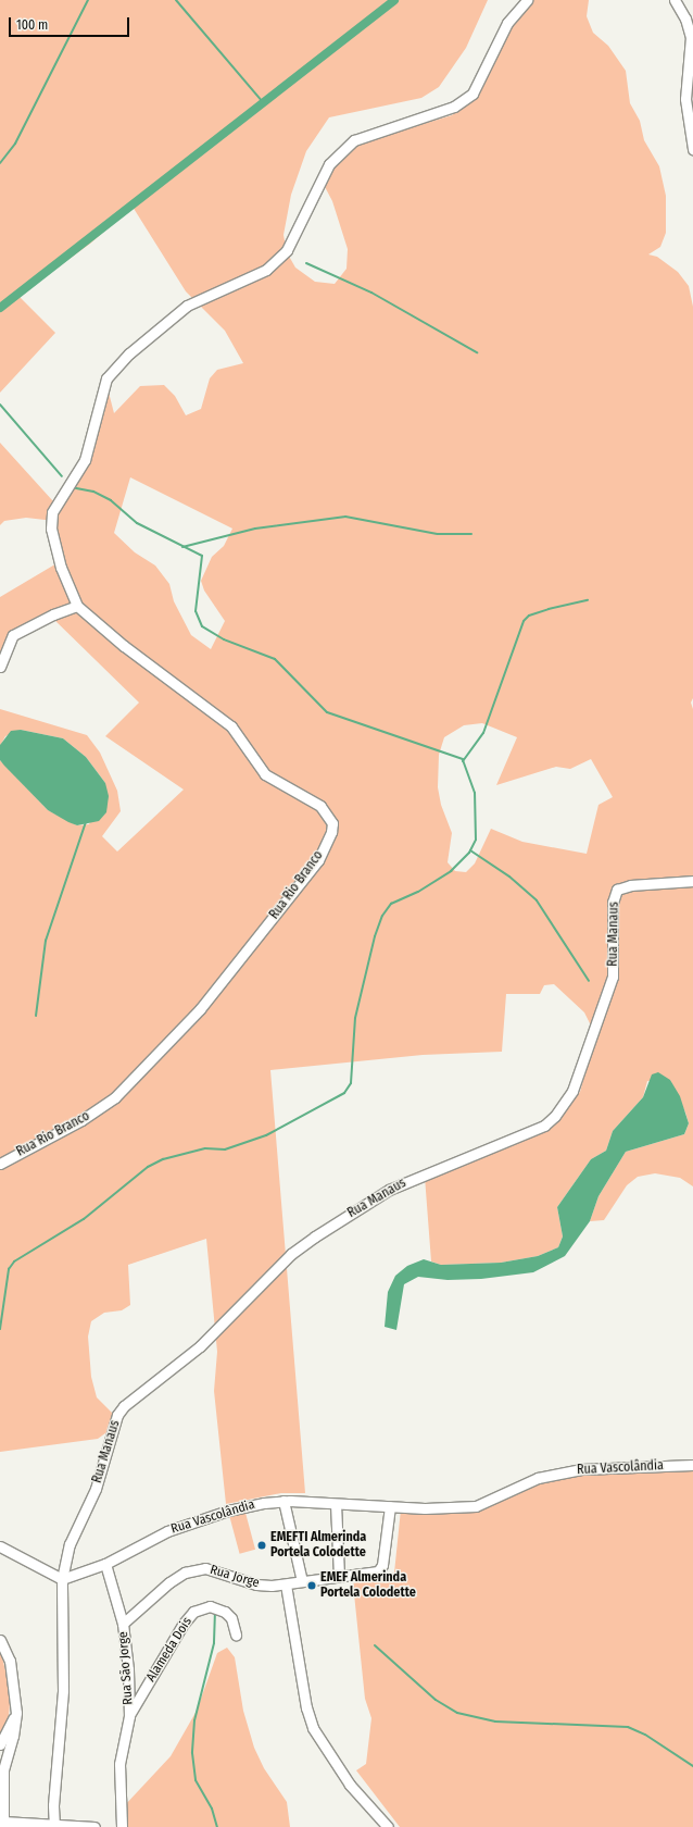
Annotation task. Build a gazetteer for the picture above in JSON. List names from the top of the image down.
{
  "streets": {
    "street": [
      "Rua Rio Branco",
      "Rua Manaus",
      "Rua Vascolândia",
      "Rua Jorge",
      "Alameda Dois",
      "Rua São Jorge"
    ]
  },
  "crossings": [
    ["Rua Manaus", "Rua Vascolândia"],
    ["Rua Vascolândia", "Rua Jorge"],
    ["Rua Vascolândia", "Rua São Jorge"],
    ["Rua Jorge", "Rua São Jorge"],
    ["Alameda Dois", "Rua São Jorge"]
  ],
  "places": ["EMEFTI Almerinda Portela Colodette", "EMEF Almerinda Portela Colodette"],
  "scale_bar": "100 m"
}
